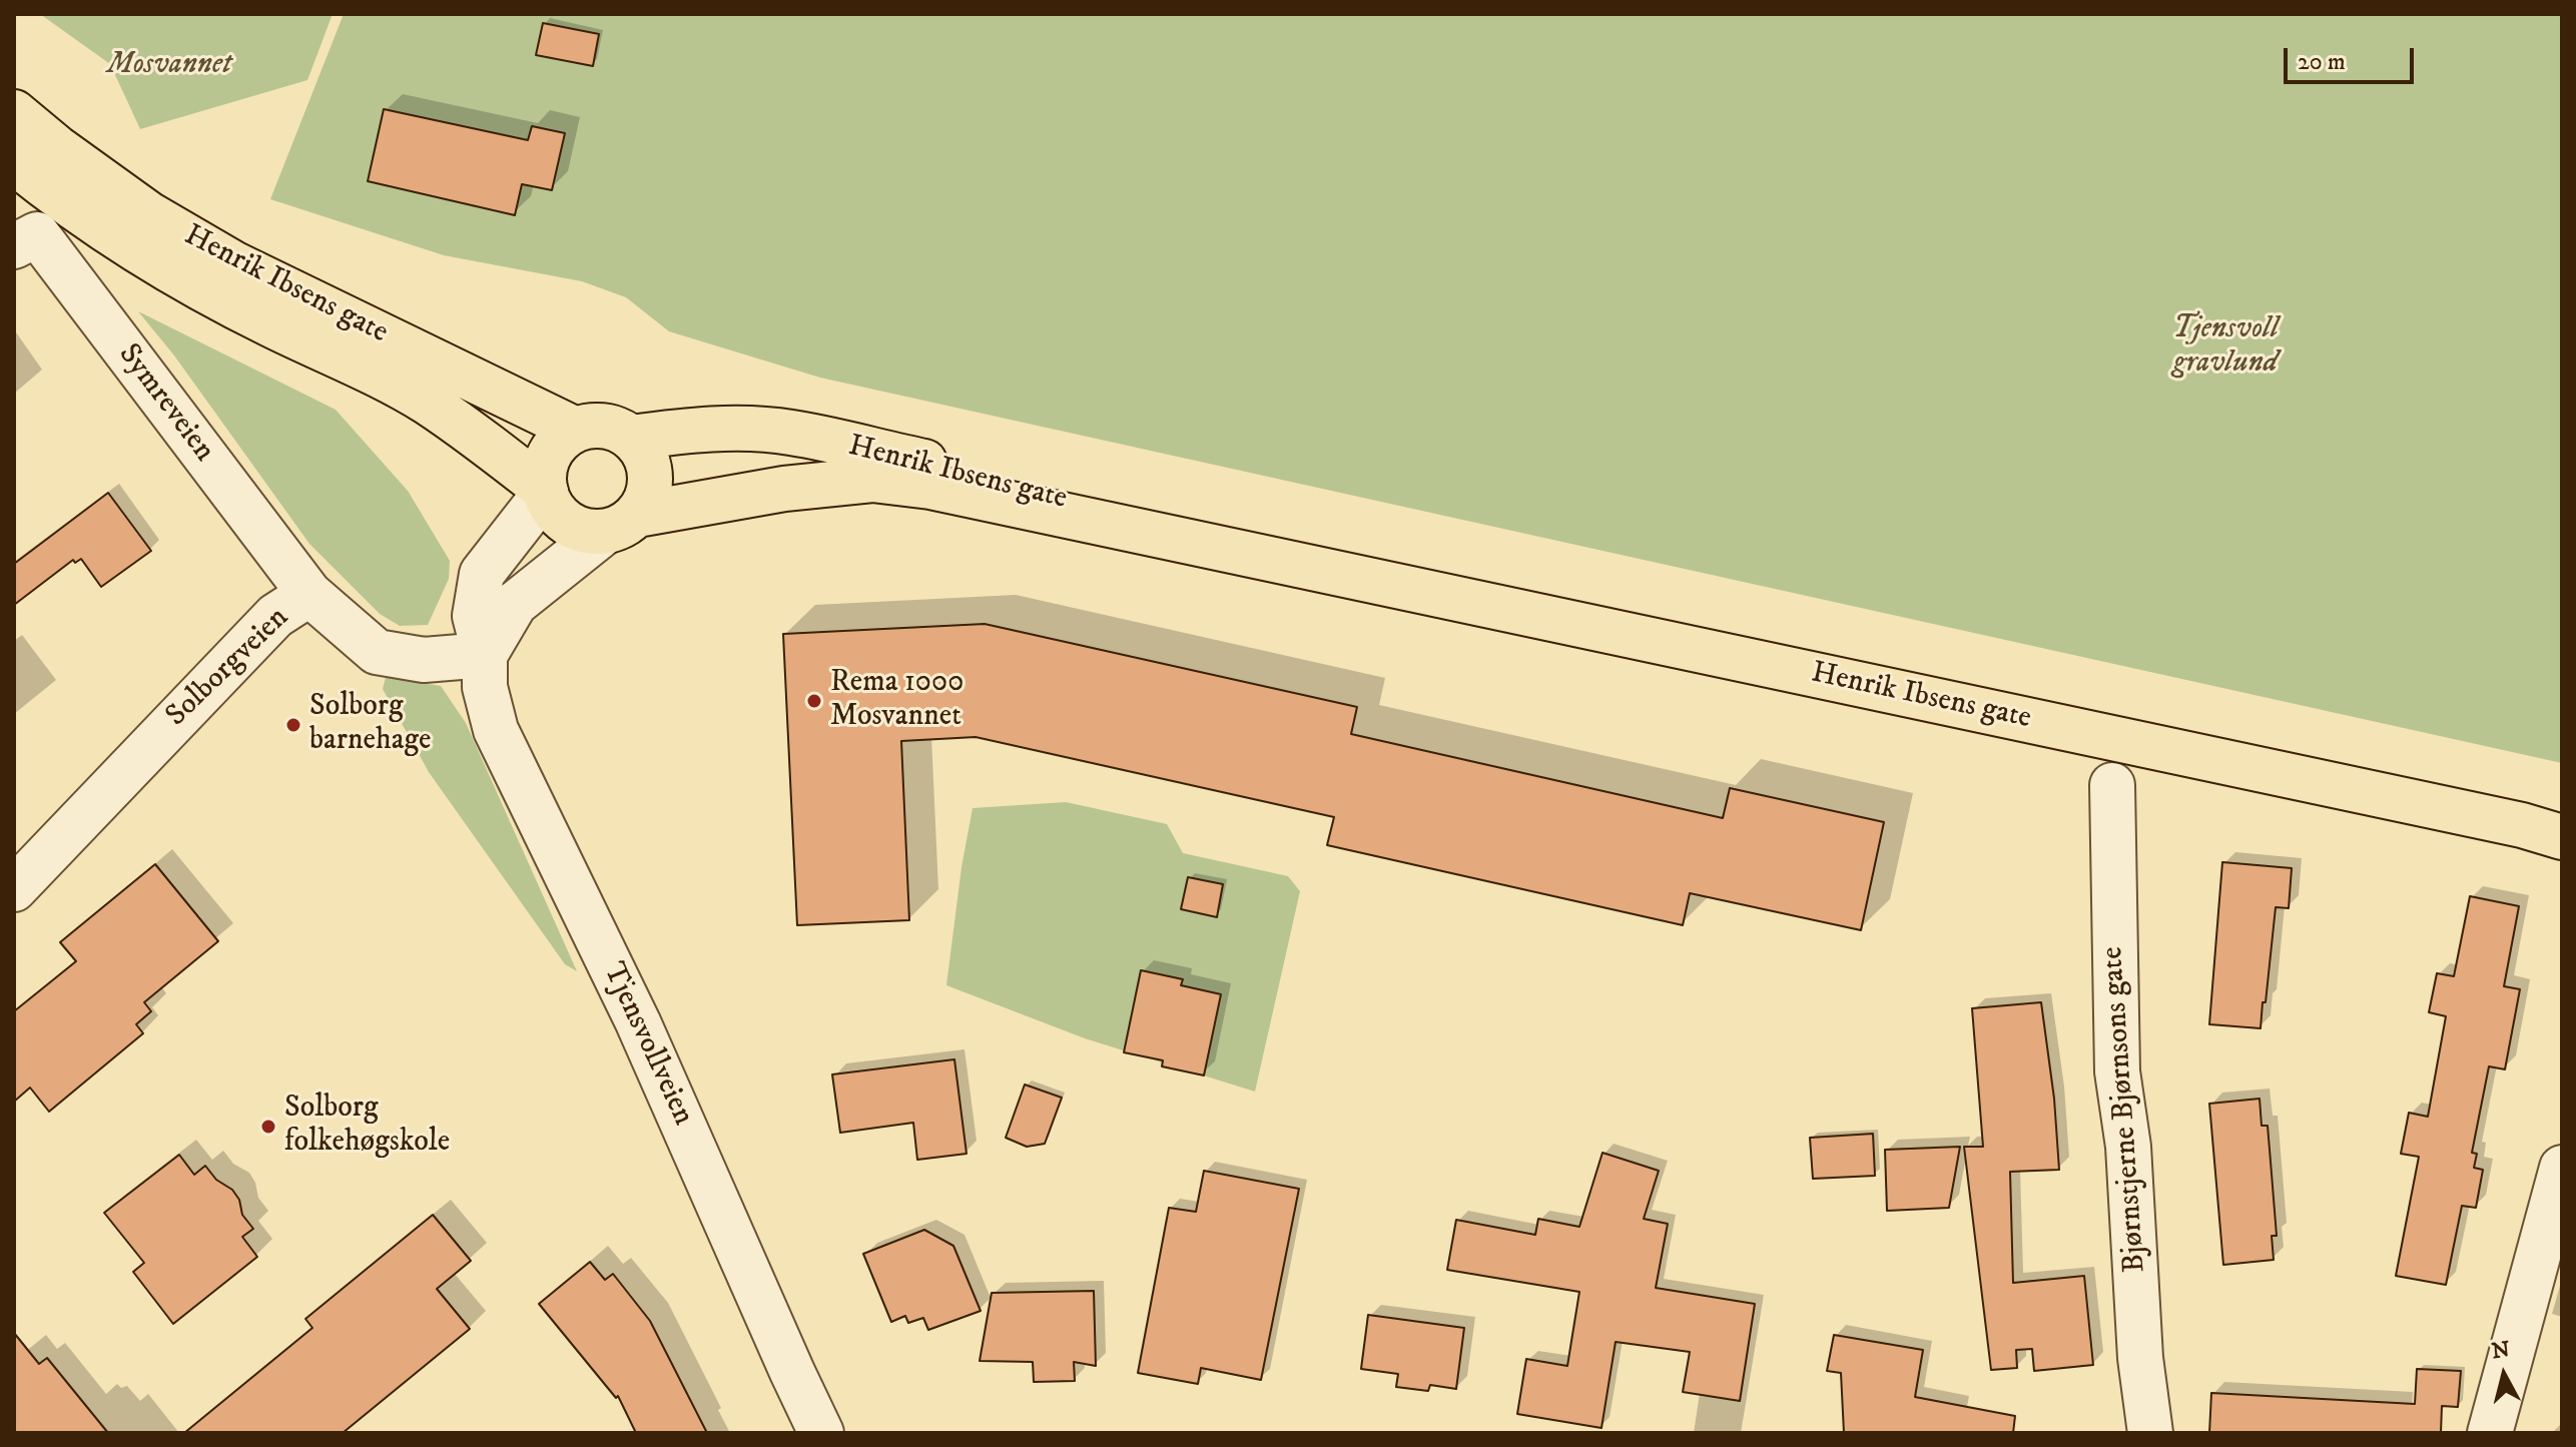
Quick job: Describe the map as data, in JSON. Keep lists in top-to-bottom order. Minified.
{"streets":{"main road":["Henrik Ibsens gate"],"street":["Symreveien","Solborgveien","Tjensvollveien","Bjørnstjerne Bjørnsons gate"]},"crossings":[["Henrik Ibsens gate","Tjensvollveien"],["Symreveien","Solborgveien"],["Solborgveien","Tjensvollveien"]],"parks":["Mosvannet","Tjensvoll gravlund"],"places":["Rema 1000 Mosvannet","Solborg barnehage","Solborg folkehøgskole"],"scale_bar":"20 m","north":"top"}
